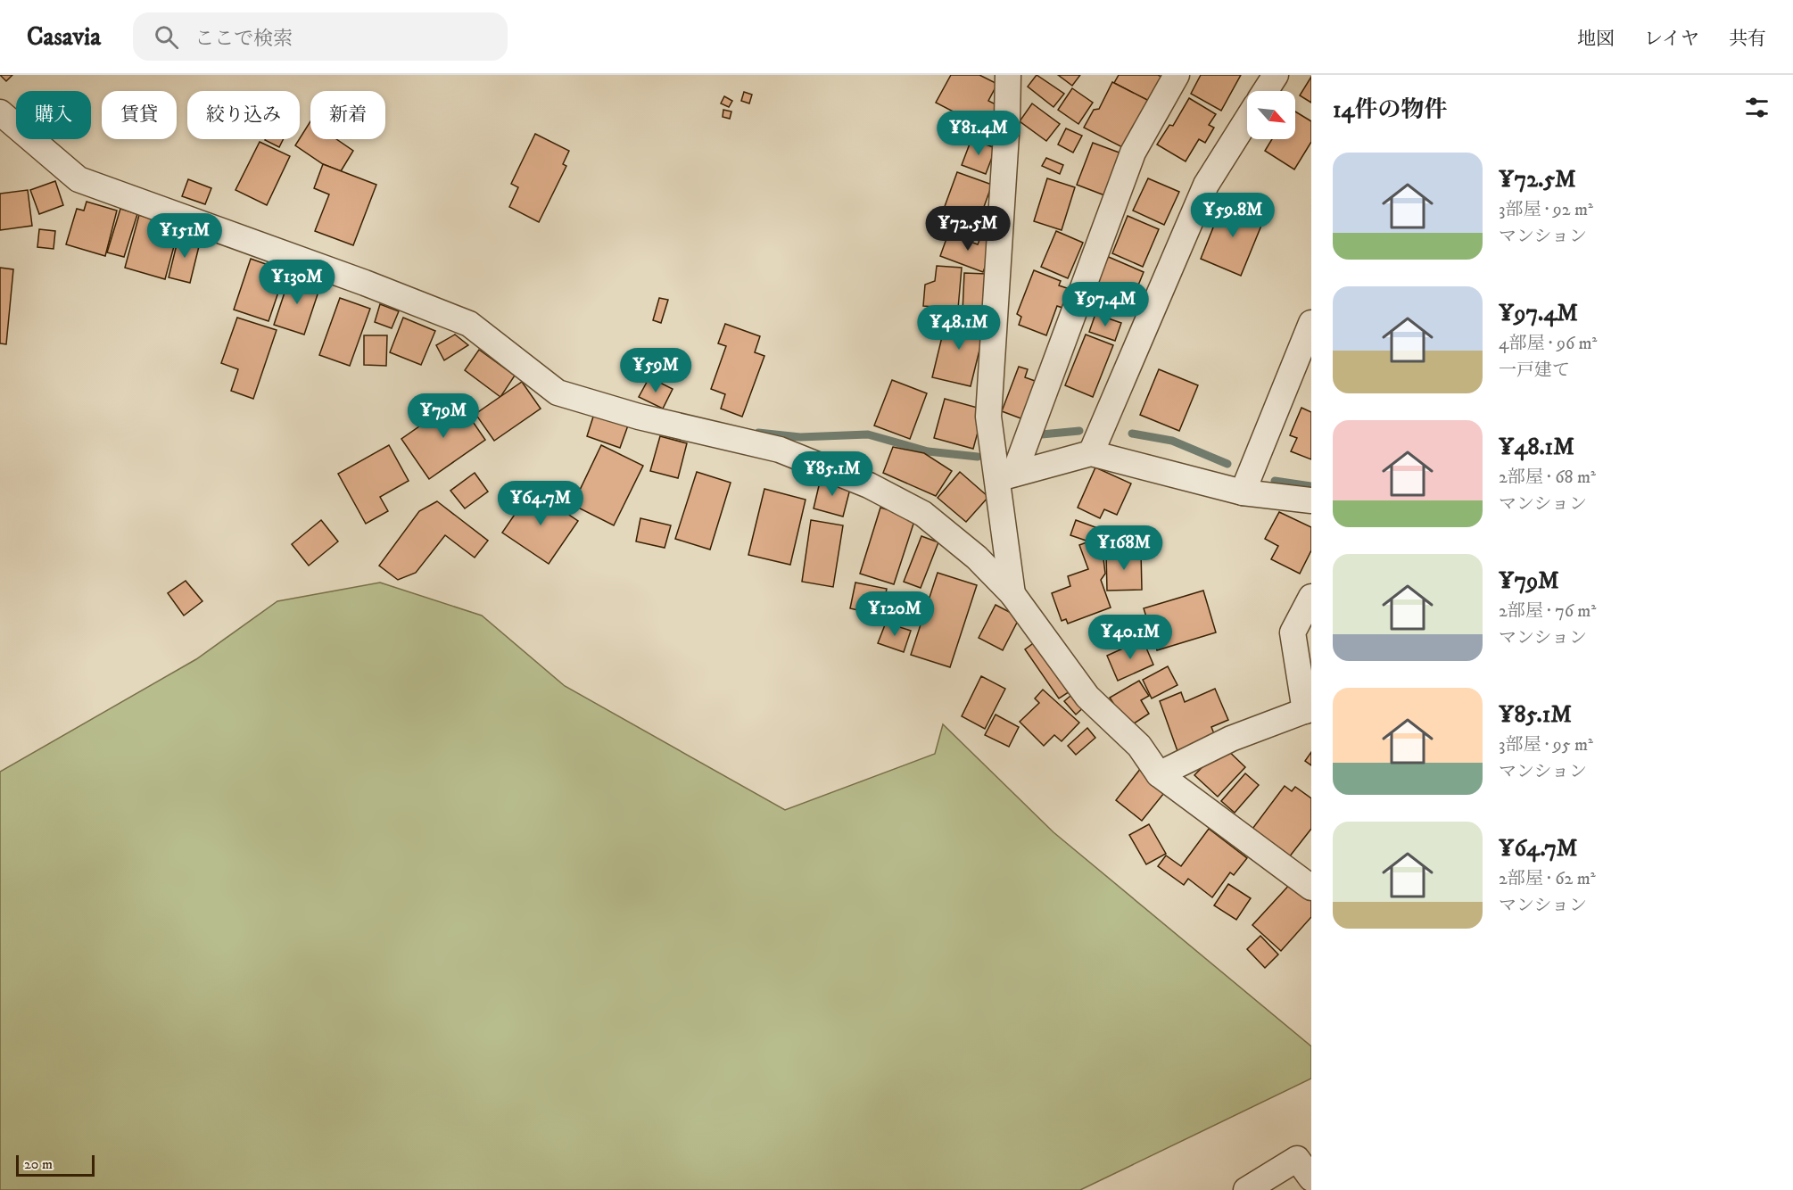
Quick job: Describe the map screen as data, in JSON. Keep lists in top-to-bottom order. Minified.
{"scale_bar":"20 m","north":"bottom right","page":{"header":"Casavia","search":"ここで検索","nav":["地図","レイヤ","共有"],"heading":"14件の物件","chip":["購入","賃貸","絞り込み","新着"],"price":["¥81.4M","¥59.8M","¥72.5M","¥151M","¥130M","¥97.4M","¥48.1M","¥59M","¥79M","¥85.1M","¥64.7M","¥168M","¥120M","¥40.1M"],"list":[{"name":"¥72.5M","note":"3部屋 · 92 m² · マンション"},{"name":"¥97.4M","note":"4部屋 · 96 m² · 一戸建て"},{"name":"¥48.1M","note":"2部屋 · 68 m² · マンション"},{"name":"¥79M","note":"2部屋 · 76 m² · マンション"},{"name":"¥85.1M","note":"3部屋 · 95 m² · マンション"},{"name":"¥64.7M","note":"2部屋 · 62 m² · マンション"}],"scale":"20 m"}}
